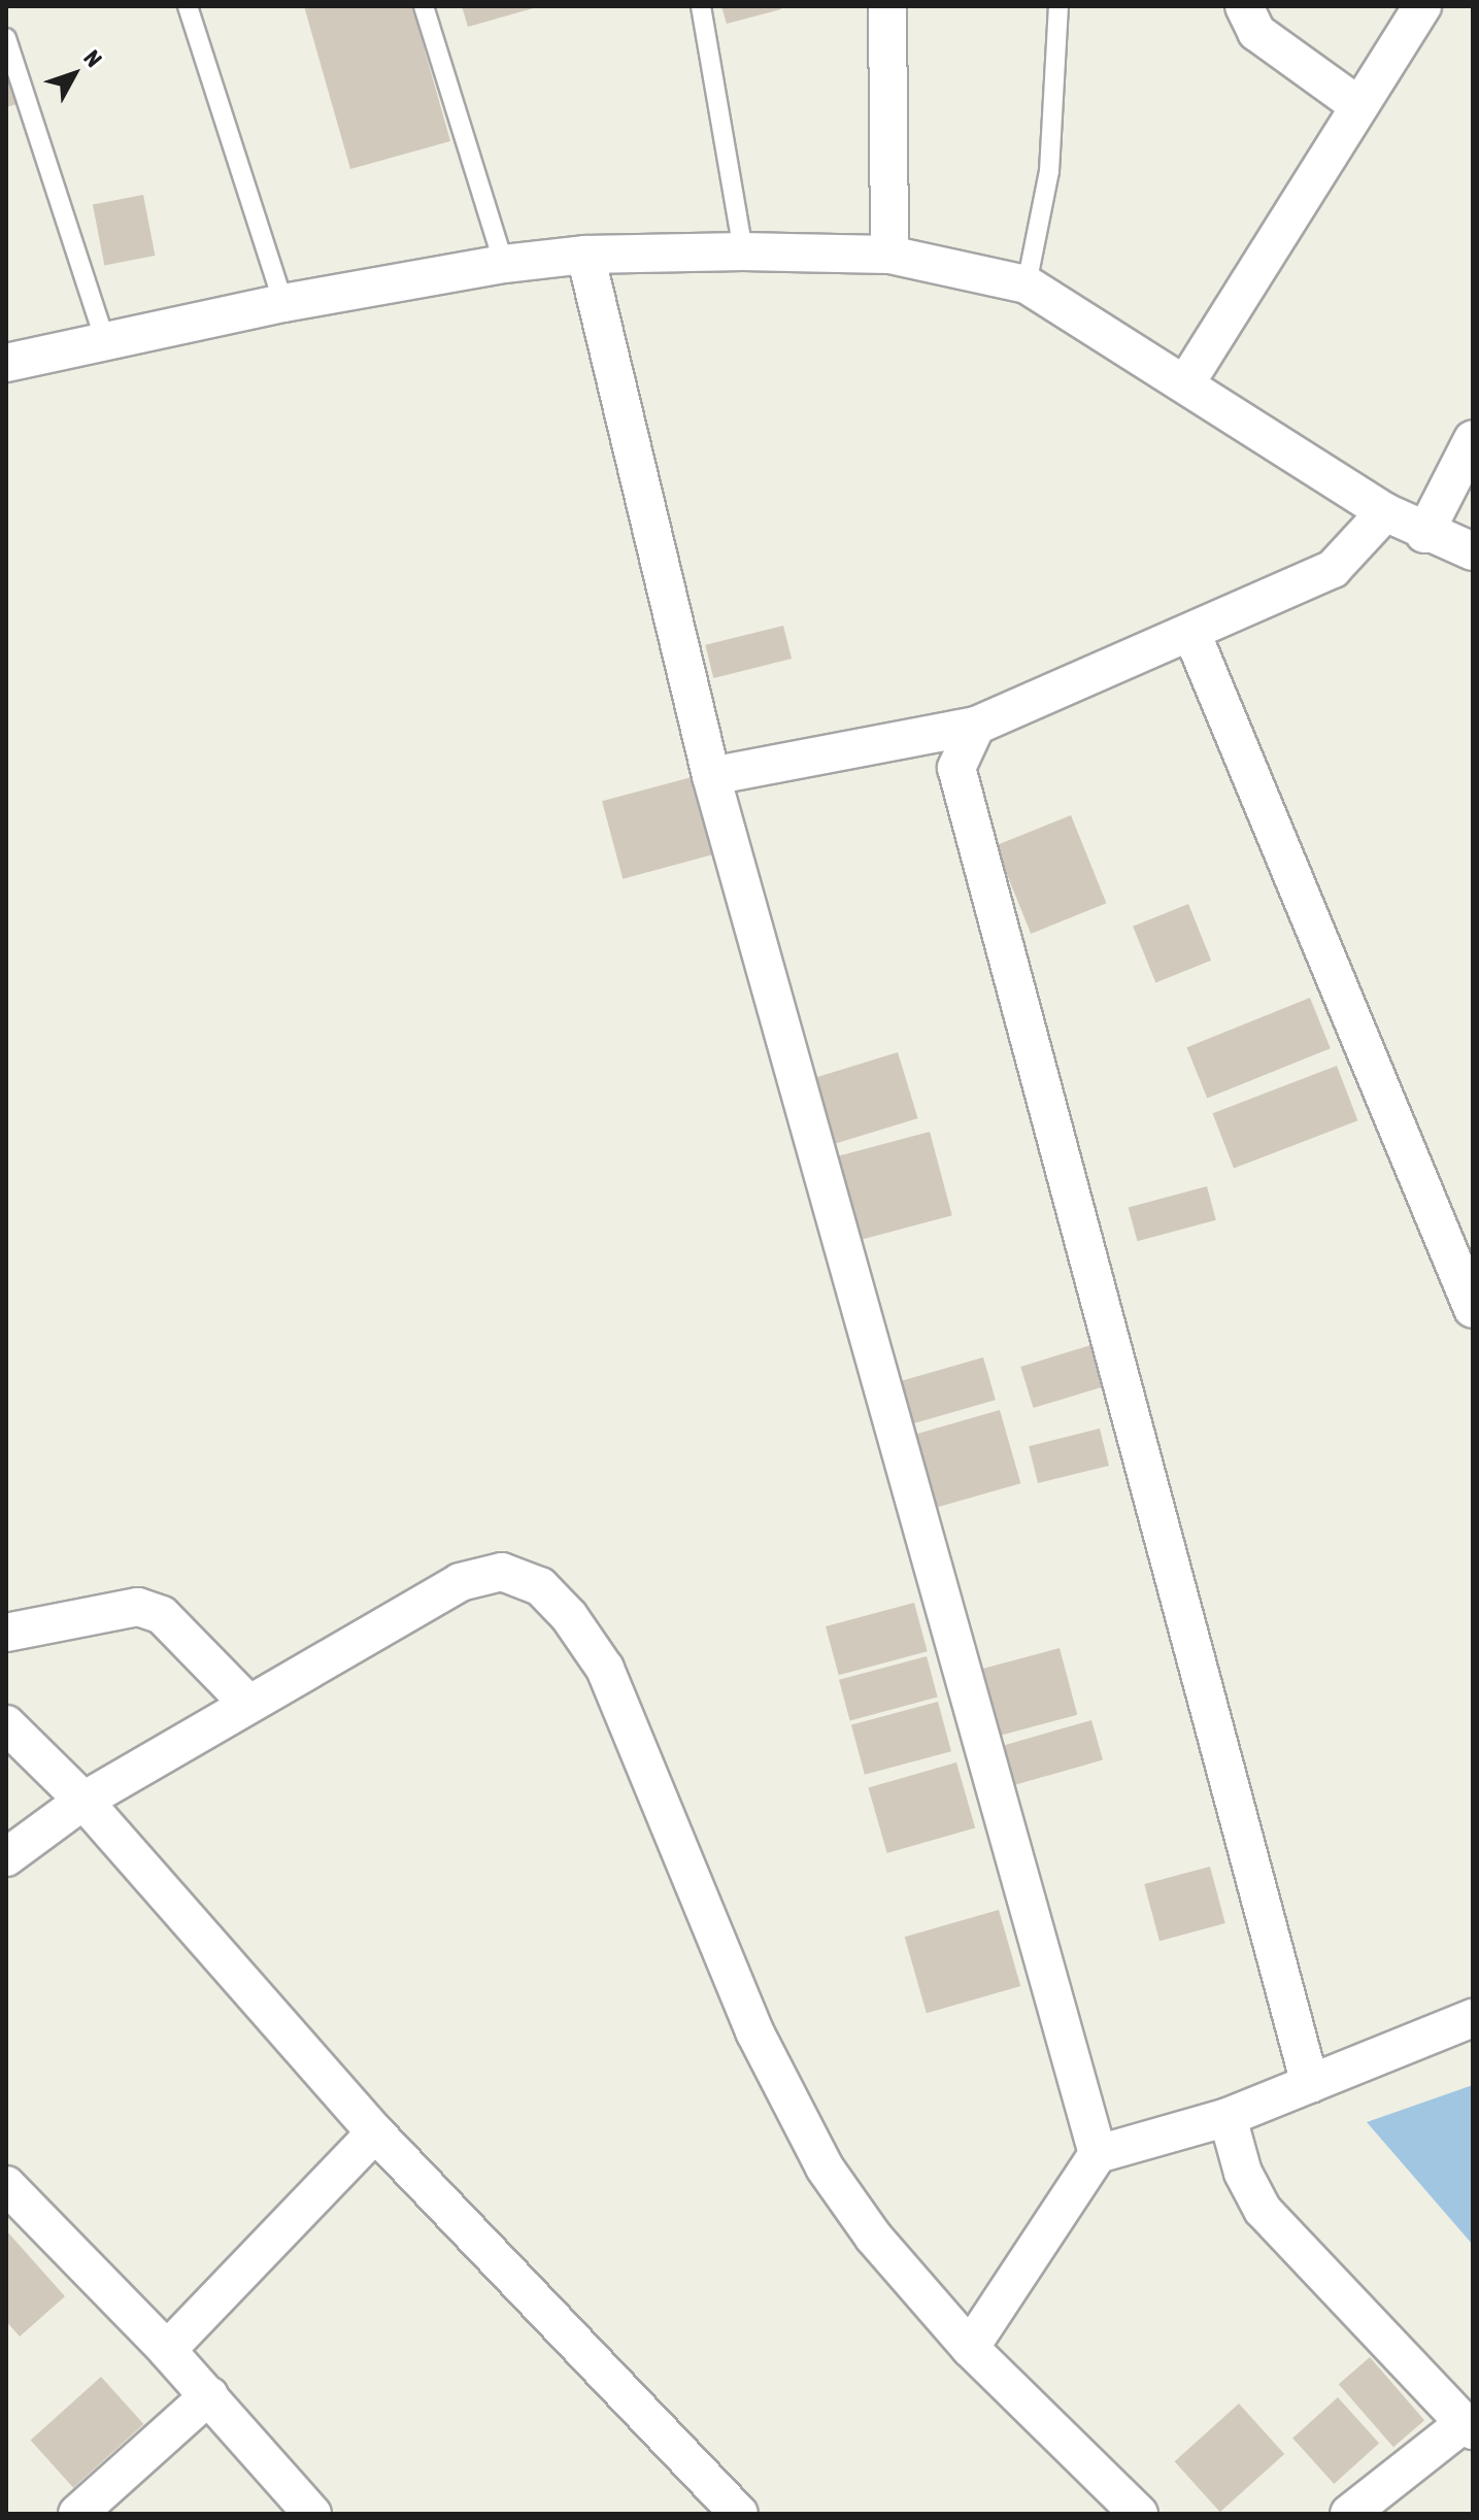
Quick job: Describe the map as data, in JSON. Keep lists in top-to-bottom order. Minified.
{"north":"top right"}
